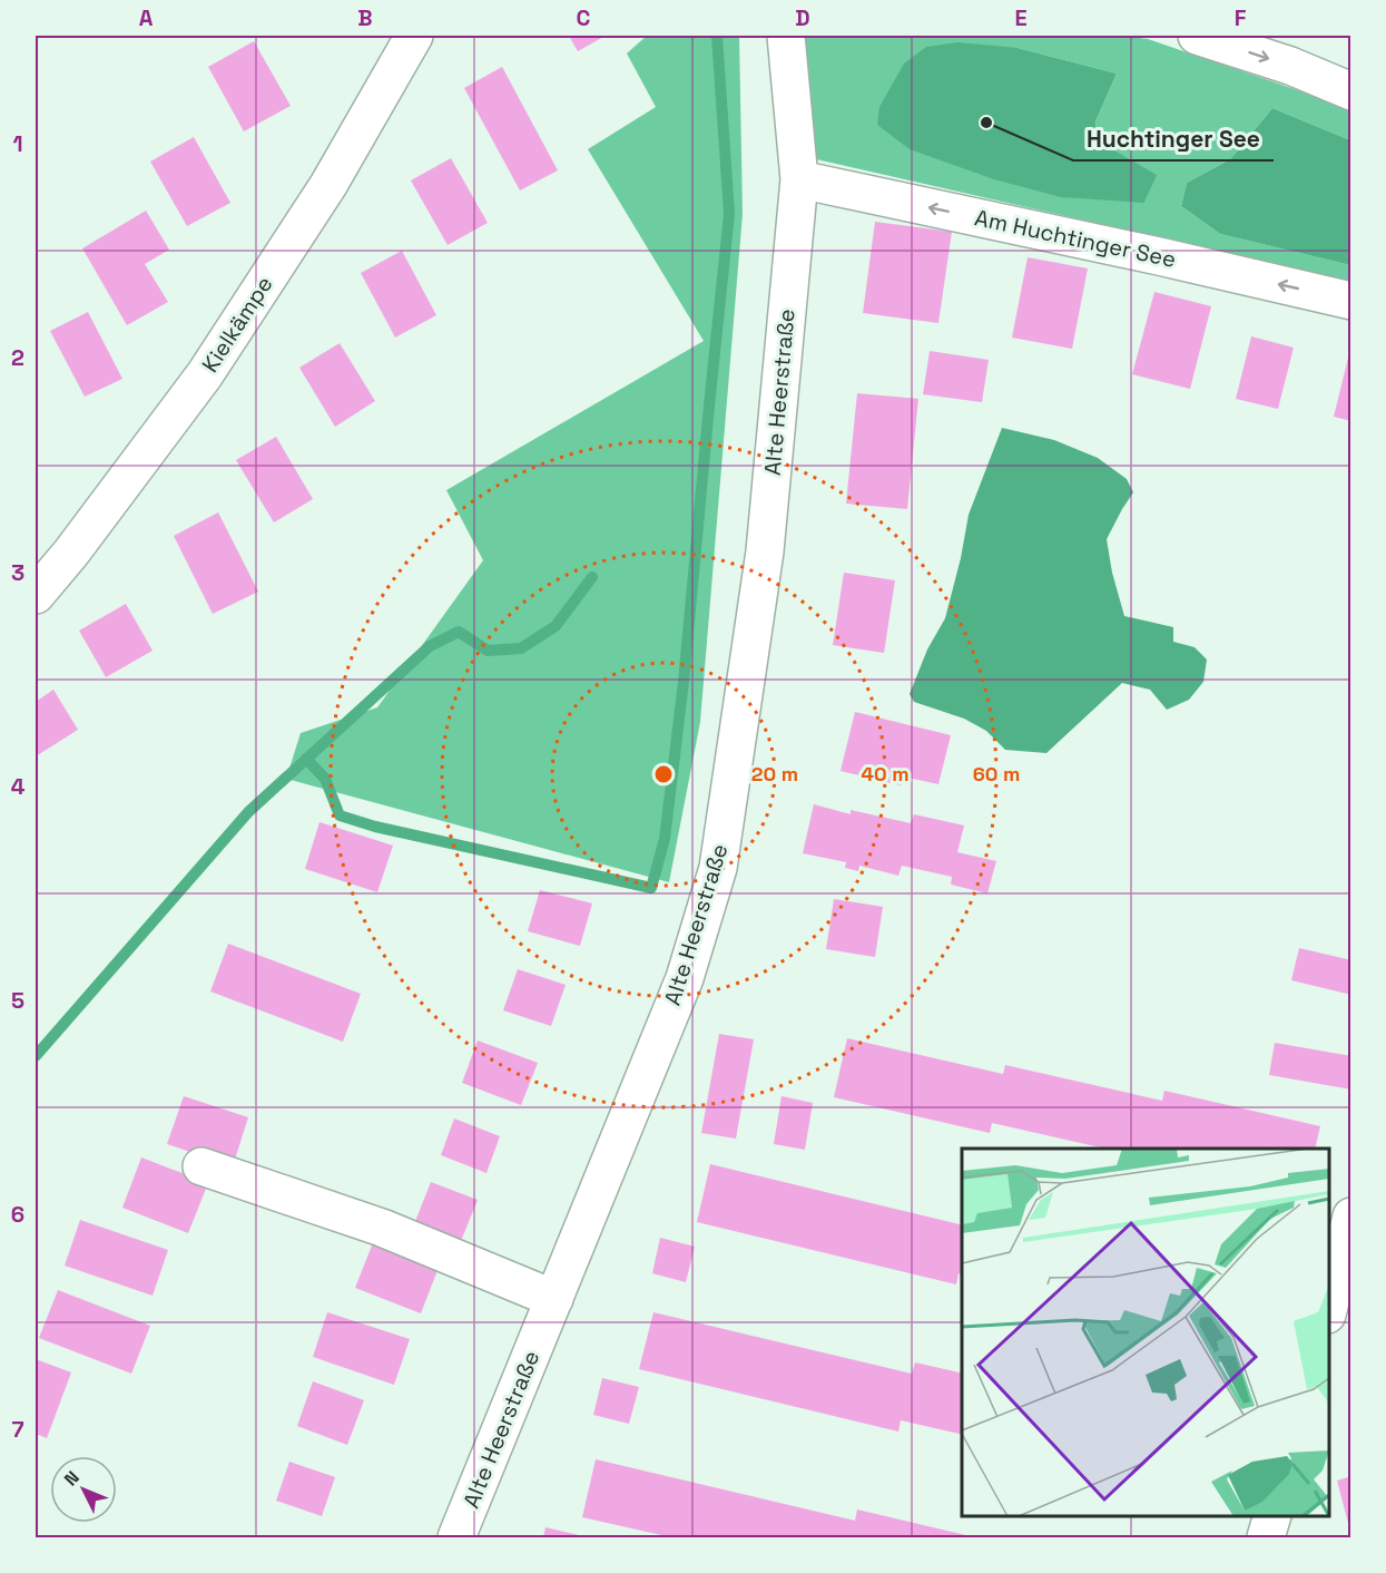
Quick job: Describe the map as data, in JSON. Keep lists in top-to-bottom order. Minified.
{"streets":{"street":["Am Huchtinger See","Kielkämpe","Alte Heerstraße"]},"crossings":[["Am Huchtinger See","Alte Heerstraße"]],"one_way":["Am Huchtinger See"],"places":["Huchtinger See"],"north":"top left","grid":{"columns":["A","B","C","D","E","F"],"rows":["1","2","3","4","5","6","7"]},"rings":["20 m","40 m","60 m"]}
